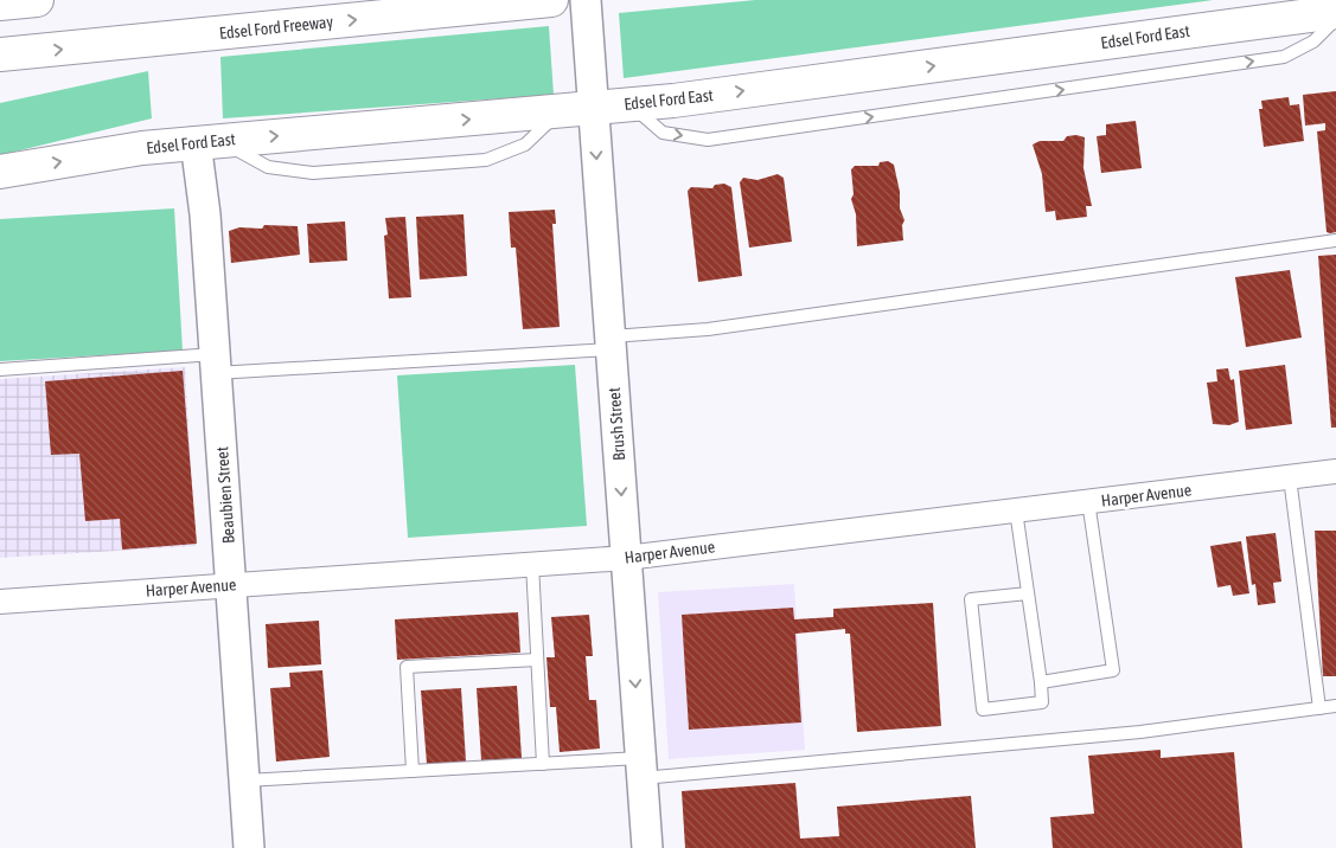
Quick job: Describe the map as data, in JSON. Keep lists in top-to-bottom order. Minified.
{"streets":{"main road":["Edsel Ford Freeway","Edsel Ford East"],"street":["Brush Street","Beaubien Street","Harper Avenue"]},"crossings":[["Edsel Ford East","Brush Street"],["Edsel Ford East","Beaubien Street"],["Brush Street","Harper Avenue"],["Beaubien Street","Harper Avenue"]],"one_way":["Edsel Ford Freeway","Edsel Ford East","Brush Street"]}
